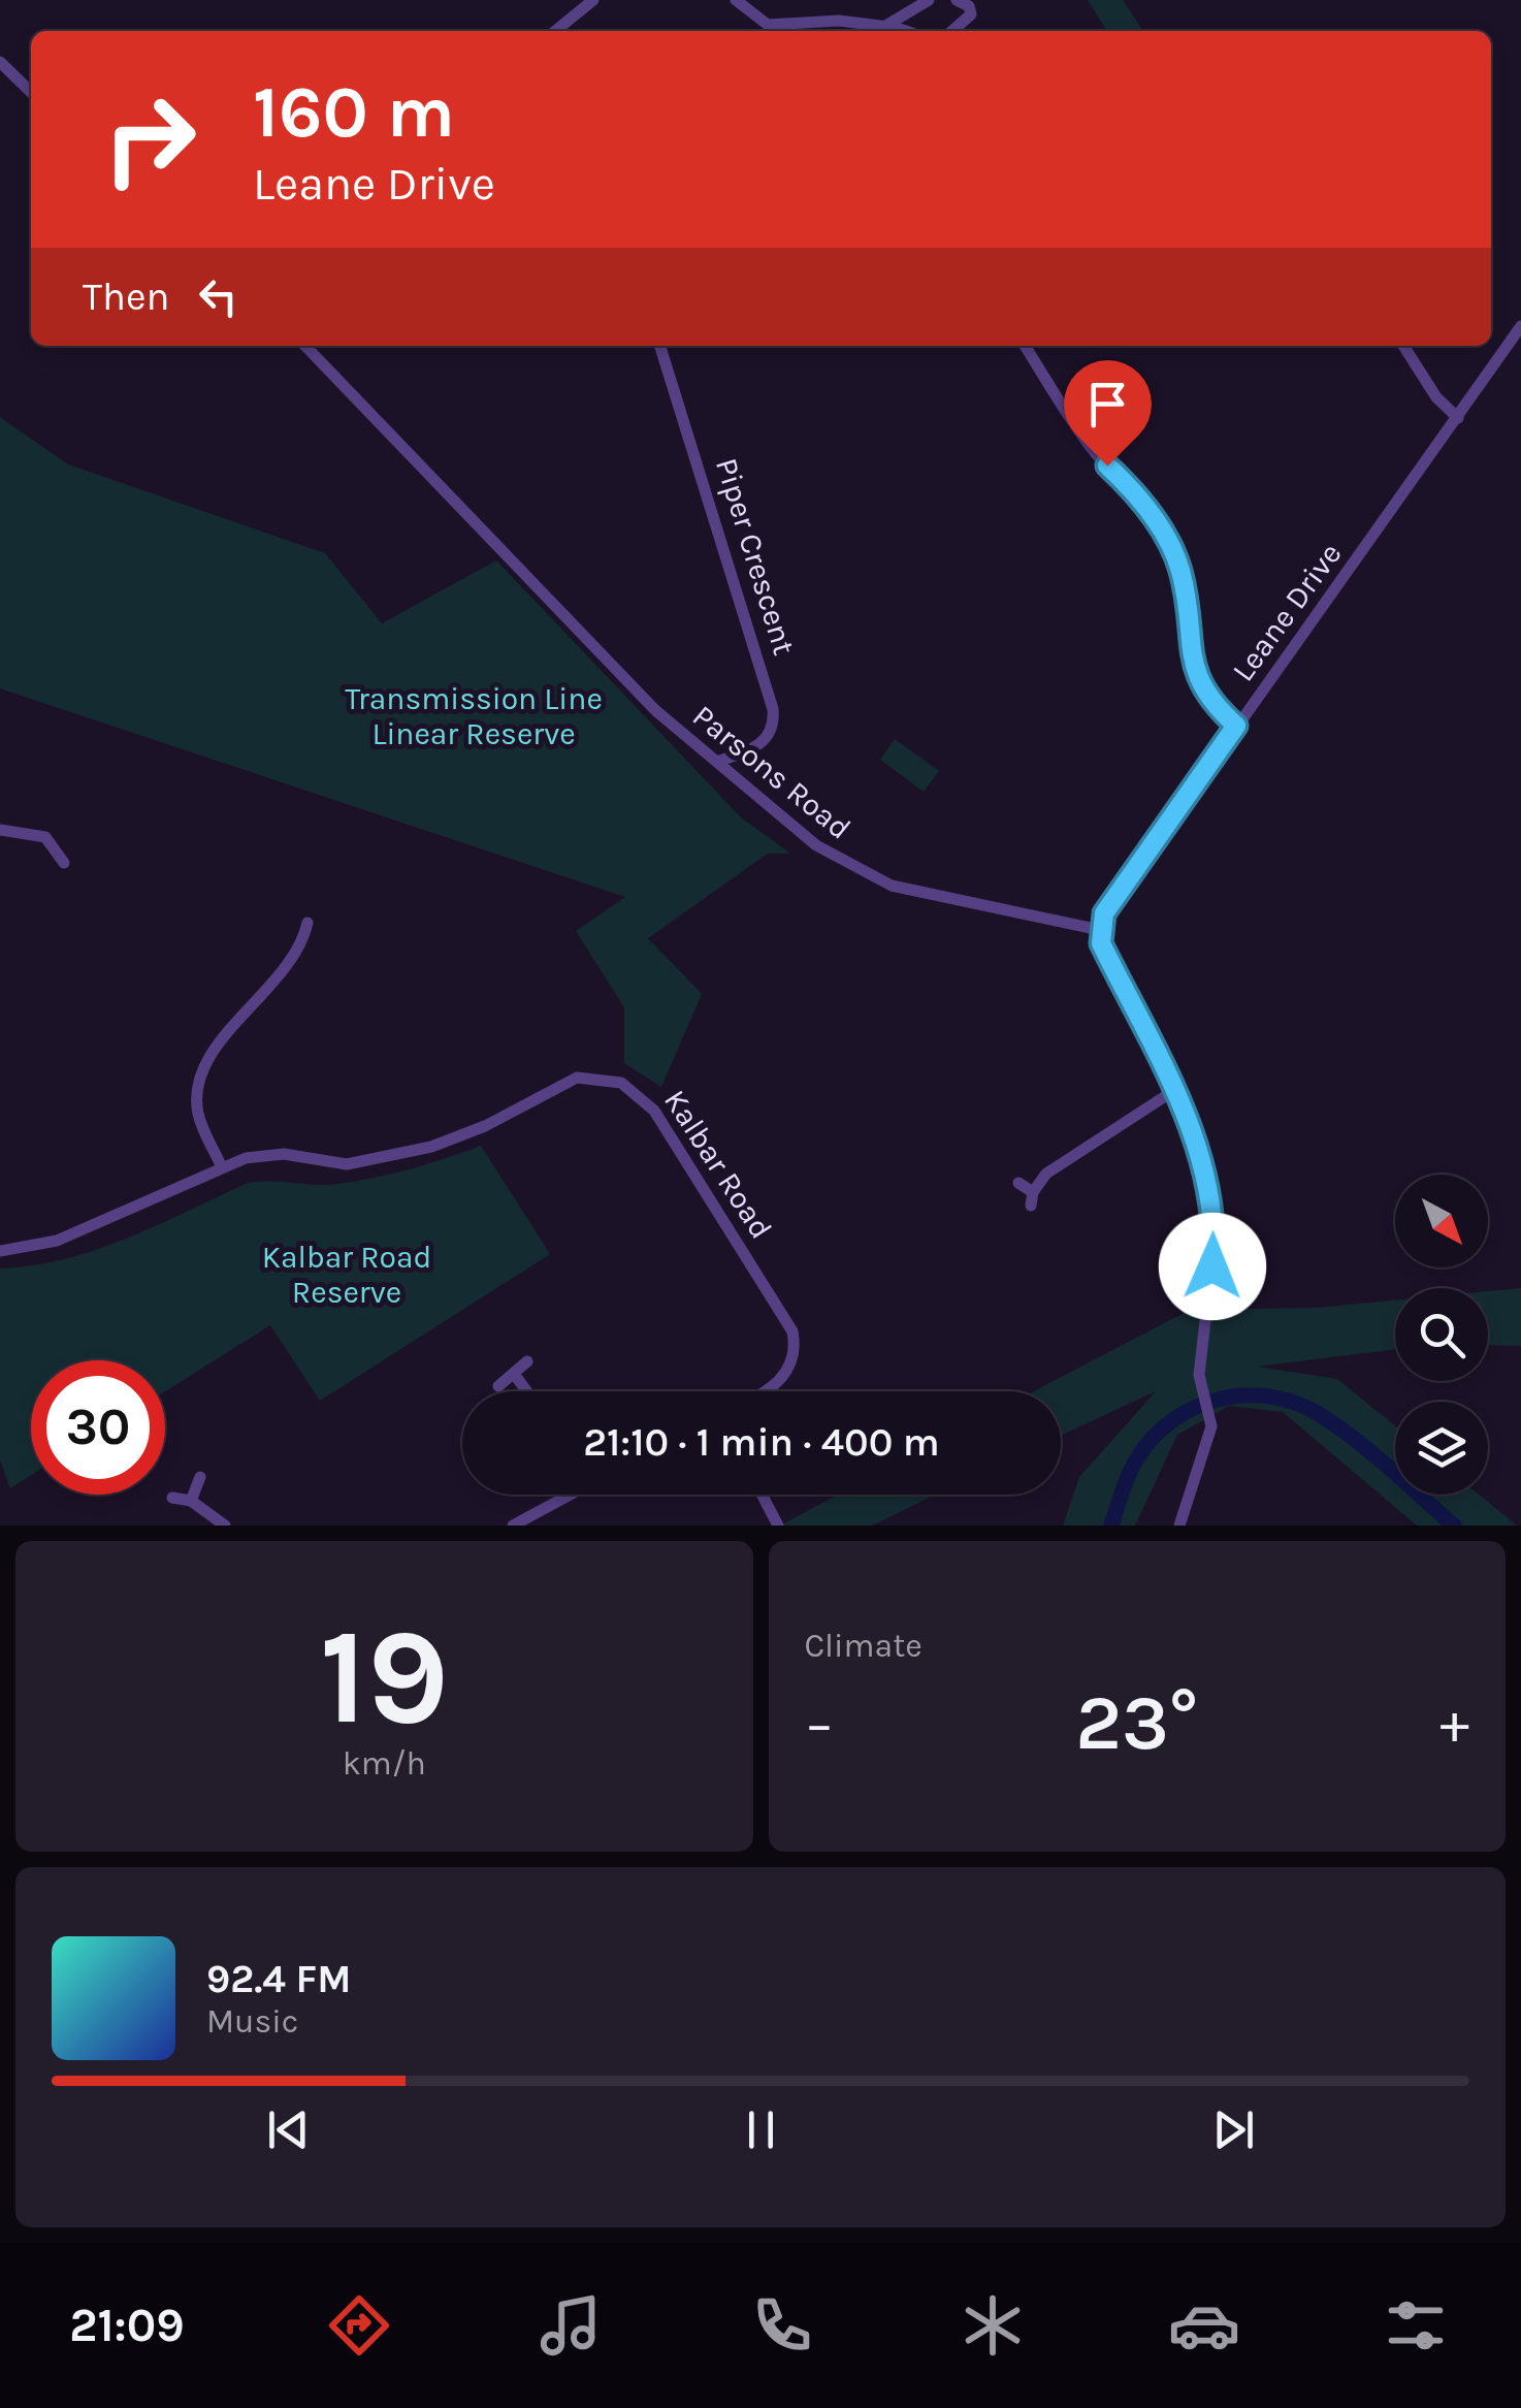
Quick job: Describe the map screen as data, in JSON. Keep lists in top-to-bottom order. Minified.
{"streets":{"street":["Piper Crescent","Leane Drive","Parsons Road","Kalbar Road"]},"crossings":[["Piper Crescent","Parsons Road"],["Leane Drive","Parsons Road"]],"parks":["Transmission Line Linear Reserve","Kalbar Road Reserve"],"north":"bottom right","page":{"turn":["160 m","Leane Drive"],"then":"Then","limit":"30","trip":"21:10 · 1 min · 400 m","tile":[["19","km/h"],"Climate"],"heat":["−","23°","+"],"song":["92.4 FM","Music"],"tabs":"21:09"}}
